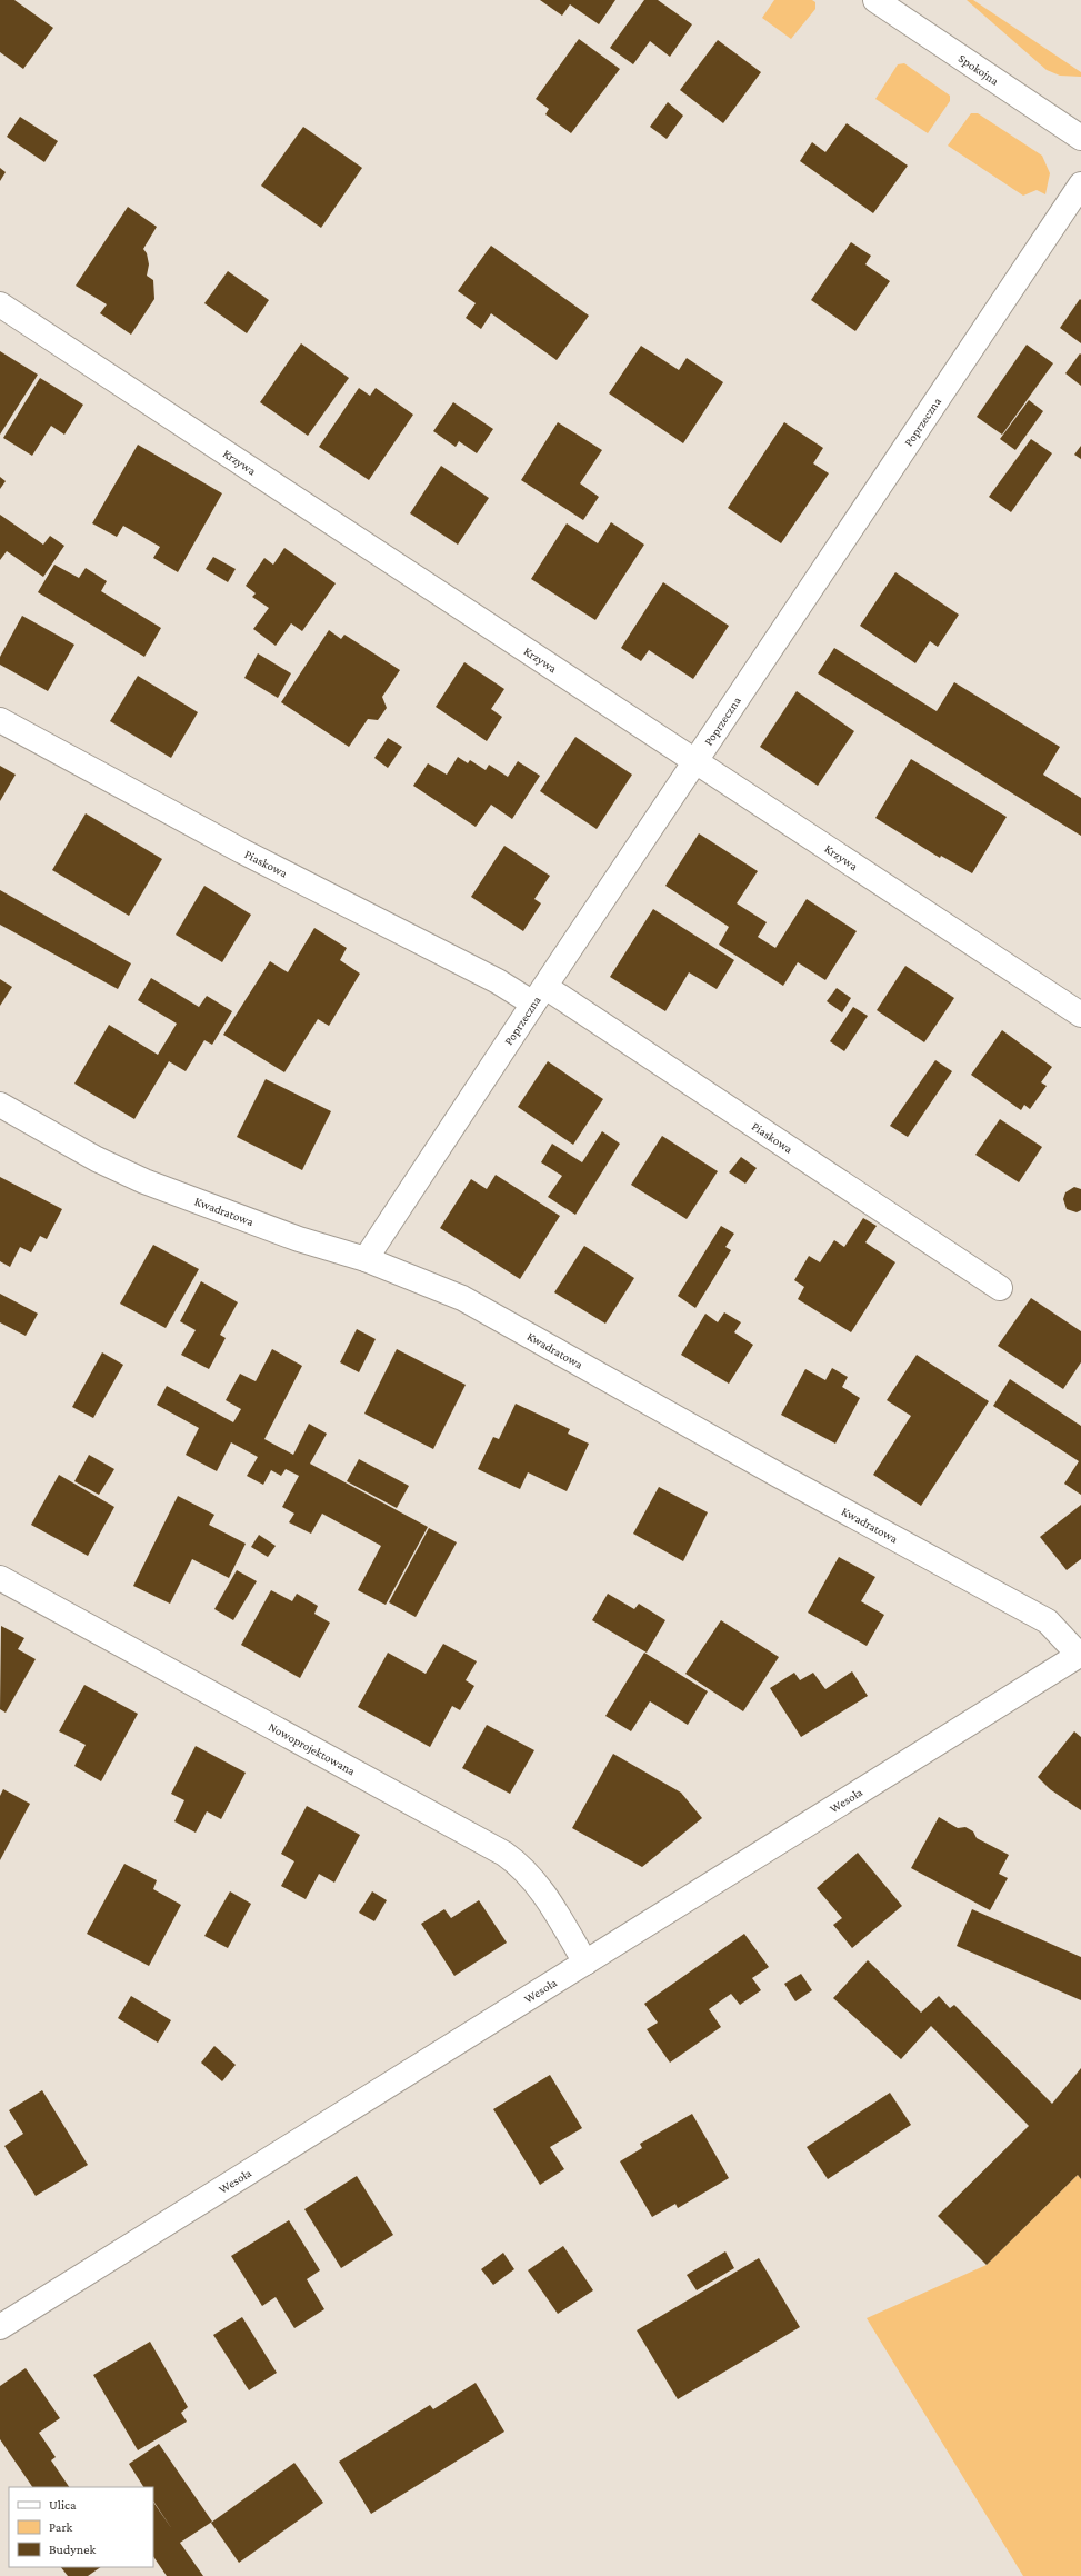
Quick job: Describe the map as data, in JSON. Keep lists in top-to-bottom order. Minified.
{"streets":{"street":["Spokojna","Poprzeczna","Krzywa","Piaskowa","Kwadratowa","Nowoprojektowana","Wesoła"]},"crossings":[["Poprzeczna","Krzywa"],["Poprzeczna","Piaskowa"],["Poprzeczna","Kwadratowa"],["Kwadratowa","Wesoła"],["Nowoprojektowana","Wesoła"]],"legend":["Ulica","Park","Budynek"]}
